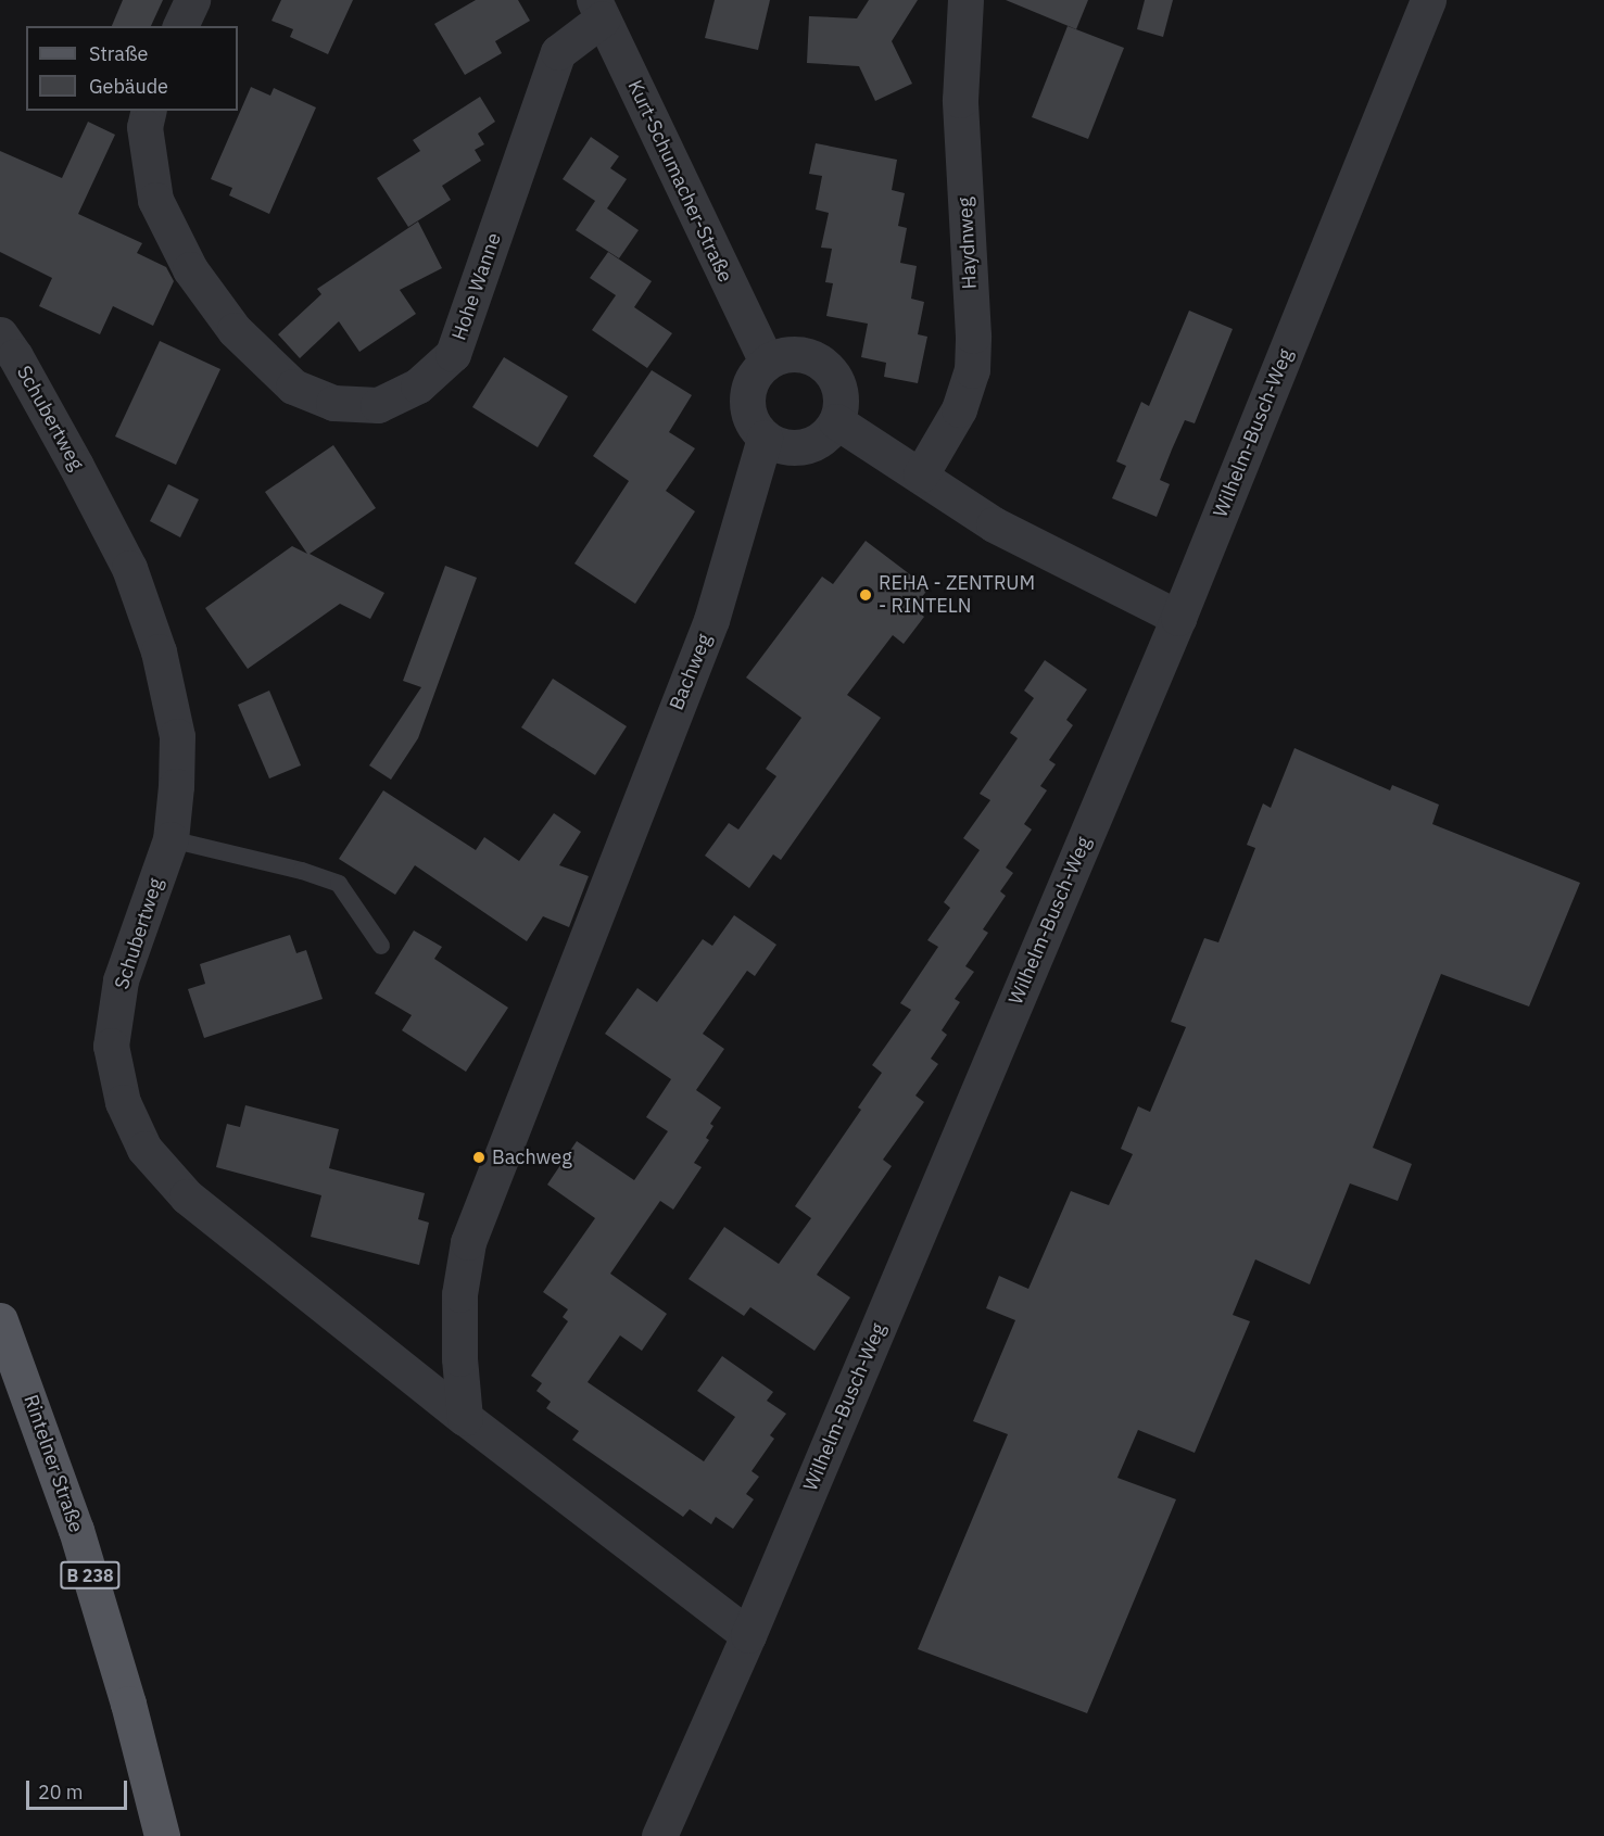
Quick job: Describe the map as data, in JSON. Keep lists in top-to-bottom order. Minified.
{"streets":{"main road":["Rintelner Straße","B 238"],"street":["Kurt-Schumacher-Straße","Haydnweg","Hohe Wanne","Schubertweg","Wilhelm-Busch-Weg","Bachweg"]},"crossings":[["Kurt-Schumacher-Straße","Hohe Wanne"],["Kurt-Schumacher-Straße","Bachweg"],["Schubertweg","Bachweg"]],"places":["REHA - ZENTRUM - RINTELN","Bachweg"],"legend":["Straße","Gebäude"],"scale_bar":"20 m"}
